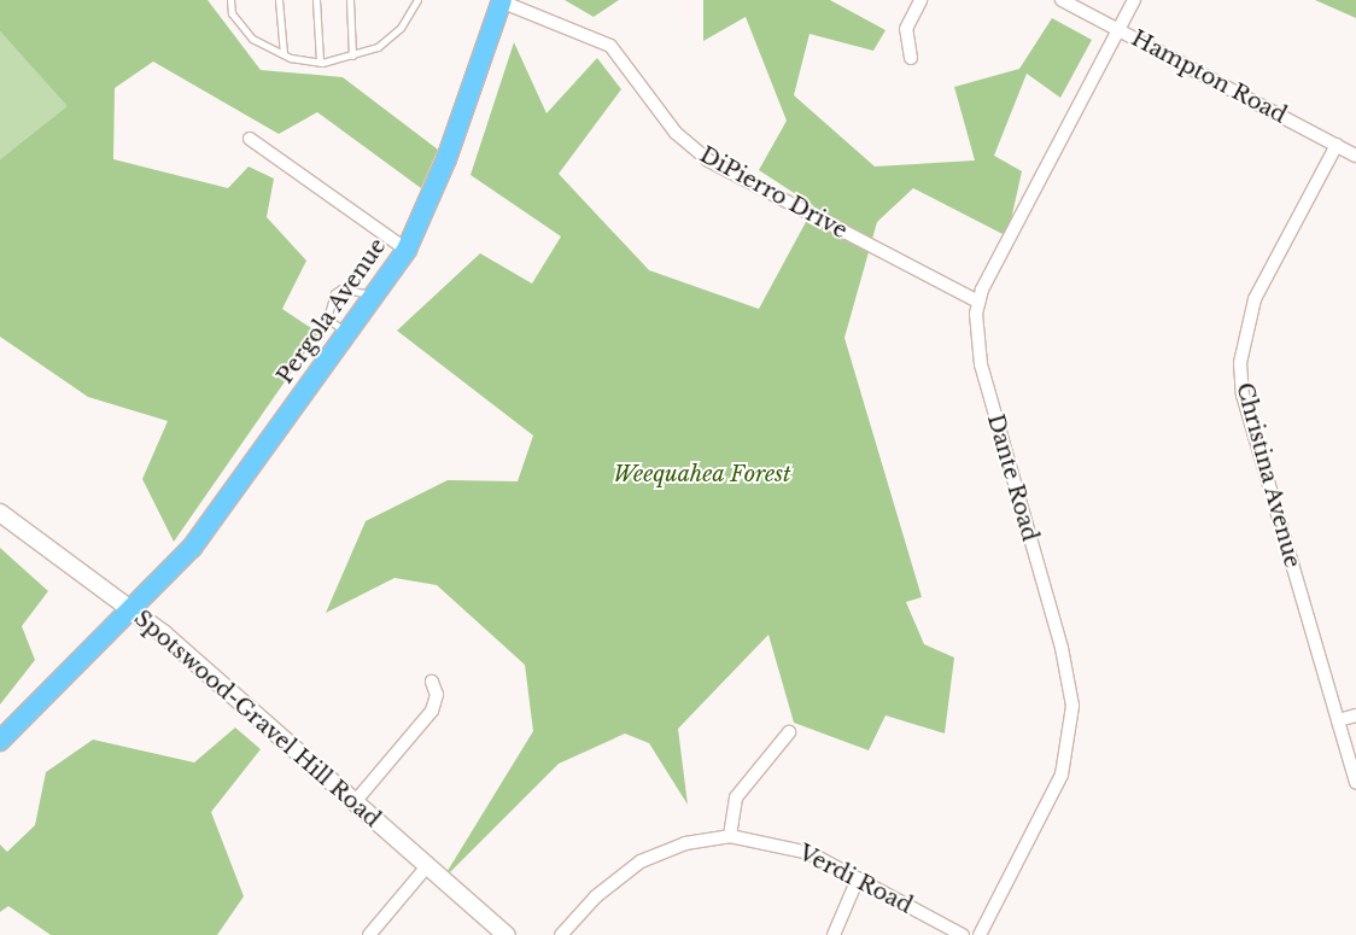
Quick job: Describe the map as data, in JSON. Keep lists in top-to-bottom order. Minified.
{"streets":{"main road":["Pergola Avenue"],"street":["Hampton Road","DiPierro Drive","Christina Avenue","Dante Road","Spotswood-Gravel Hill Road","Verdi Road"]},"crossings":[["Hampton Road","Christina Avenue"],["Hampton Road","Dante Road"],["DiPierro Drive","Pergola Avenue"],["DiPierro Drive","Dante Road"],["Pergola Avenue","Spotswood-Gravel Hill Road"]],"parks":["Weequahea Forest"]}
